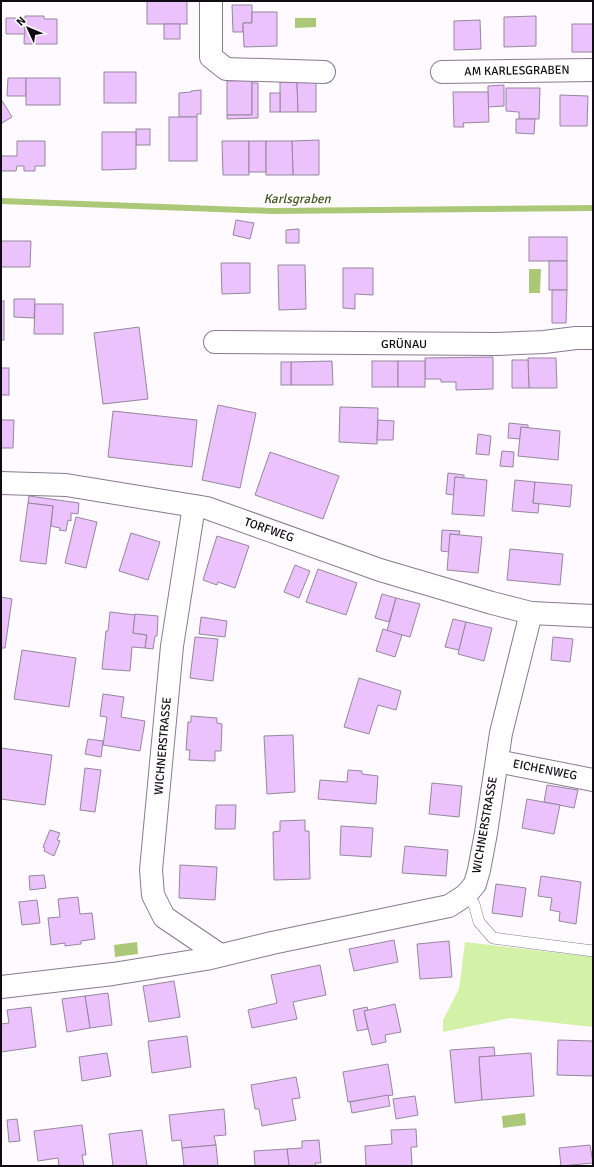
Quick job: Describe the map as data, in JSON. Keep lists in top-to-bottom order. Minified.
{"streets":{"street":["AM KARLESGRABEN","GRÜNAU","TORFWEG","WICHNERSTRASSE","EICHENWEG"]},"crossings":[["TORFWEG","WICHNERSTRASSE"],["WICHNERSTRASSE","EICHENWEG"]],"water":["Karlsgraben"],"north":"top left"}
